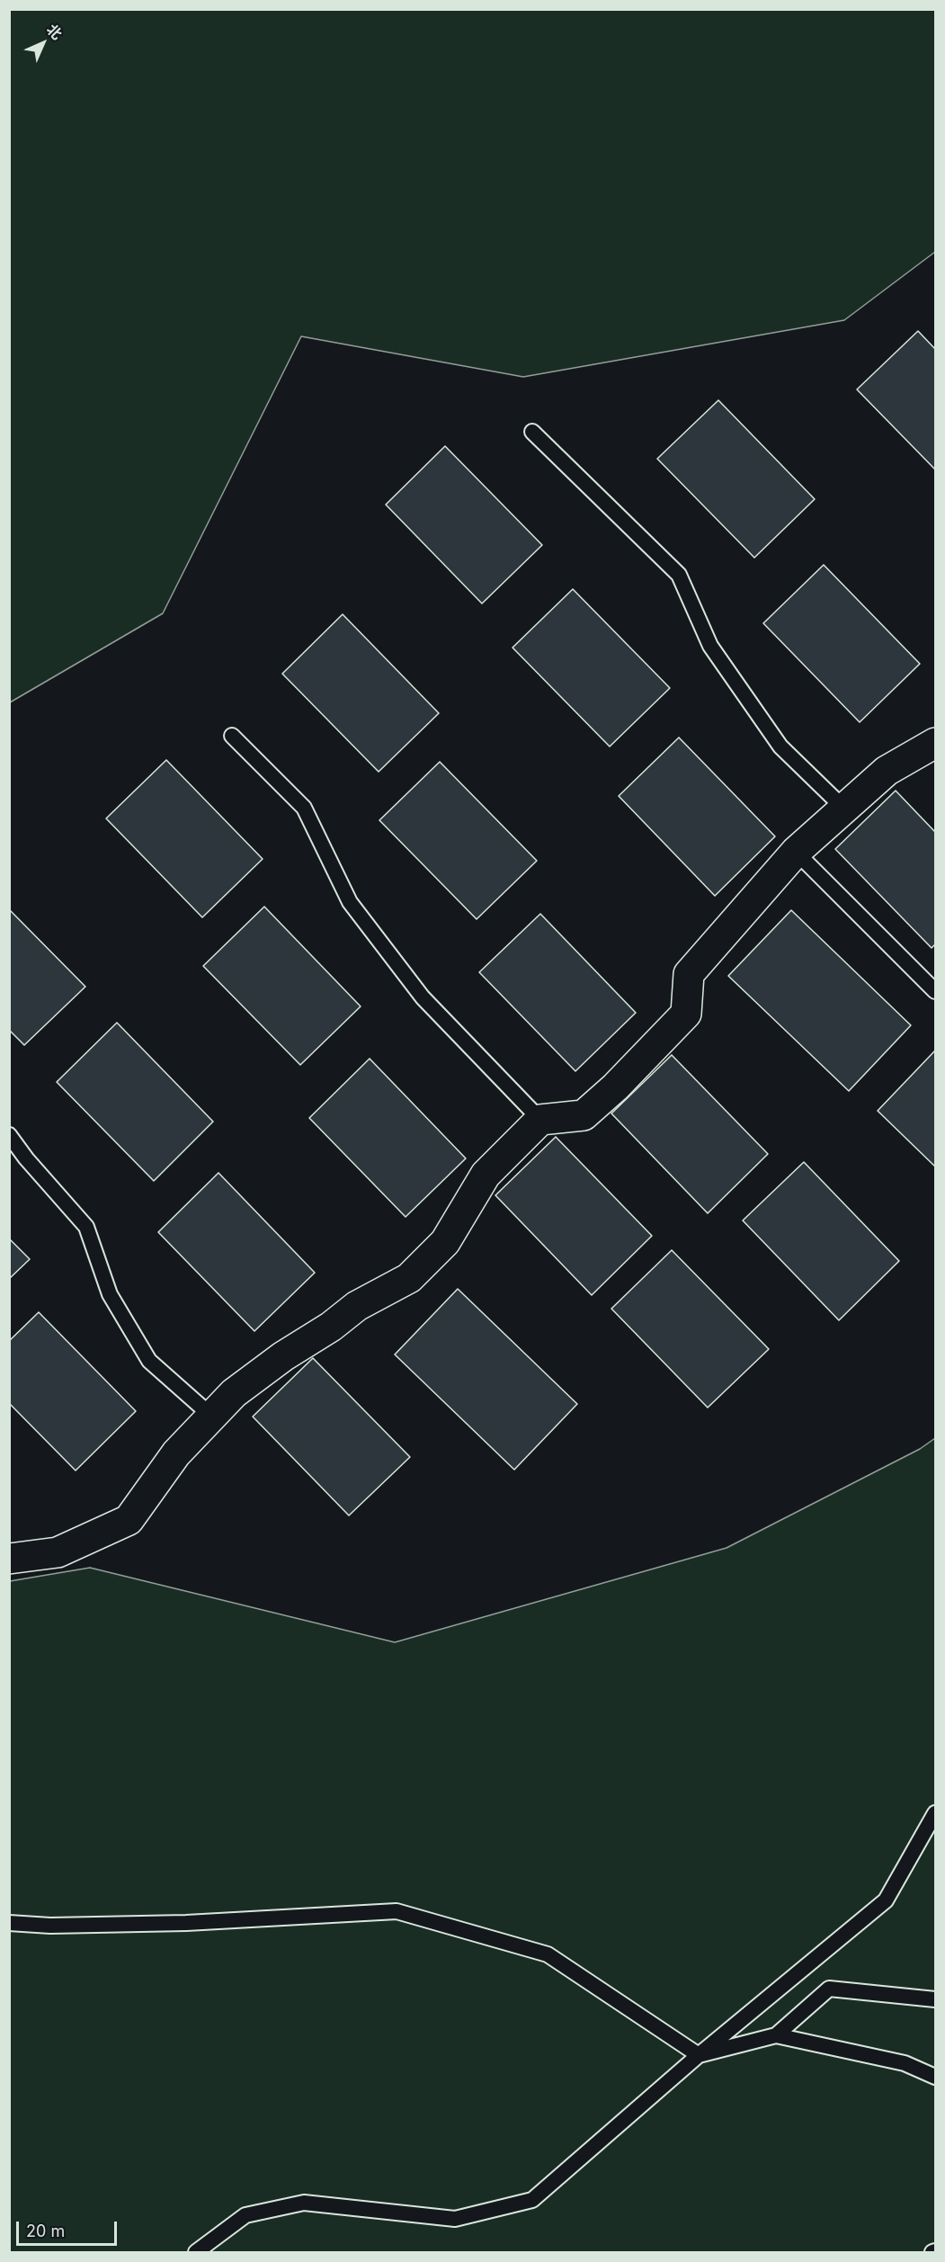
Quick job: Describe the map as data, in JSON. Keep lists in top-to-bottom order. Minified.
{"scale_bar":"20 m","north":"top right"}
